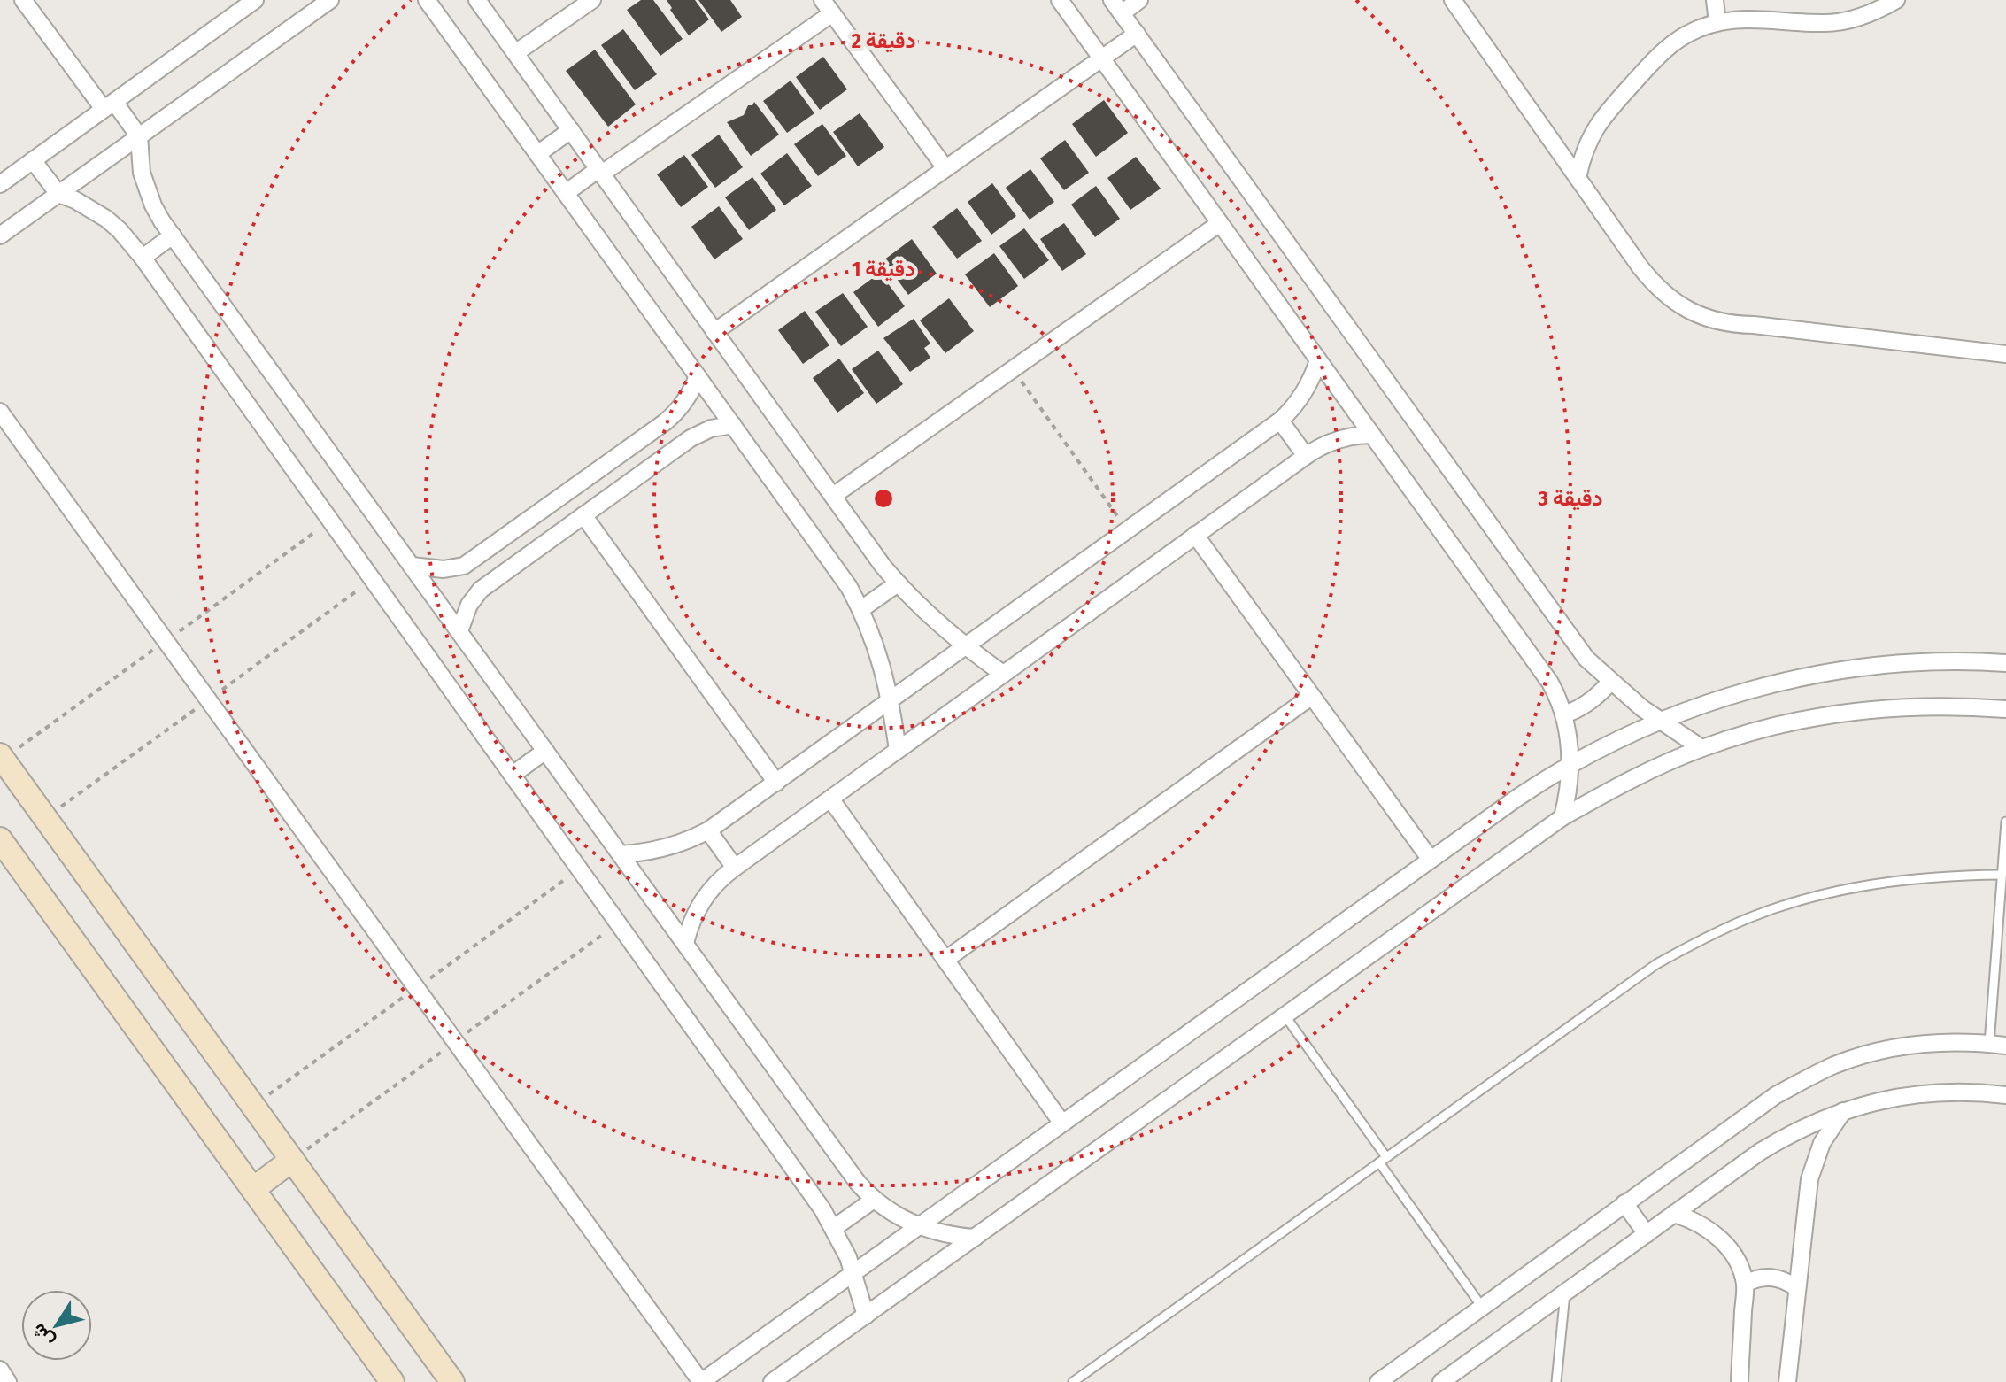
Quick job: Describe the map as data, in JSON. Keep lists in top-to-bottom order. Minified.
{"north":"bottom left","rings":["2 دقيقة","1 دقيقة","3 دقيقة"]}
